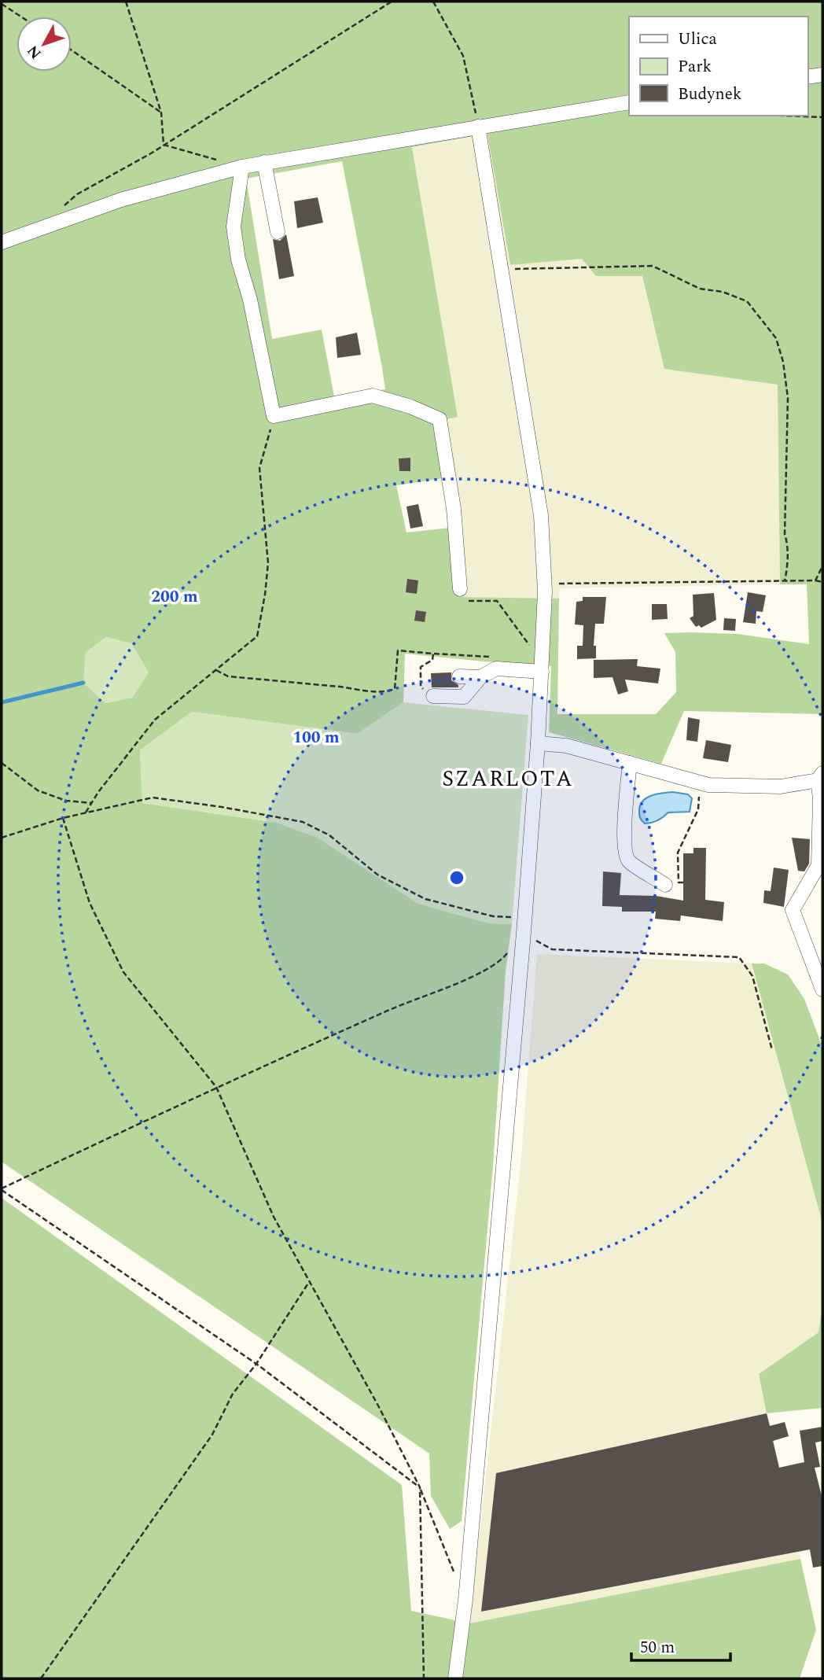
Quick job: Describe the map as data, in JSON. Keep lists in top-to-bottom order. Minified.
{"districts":["SZARLOTA"],"legend":["Ulica","Park","Budynek"],"scale_bar":"50 m","north":"bottom left","rings":["200 m","100 m"]}
